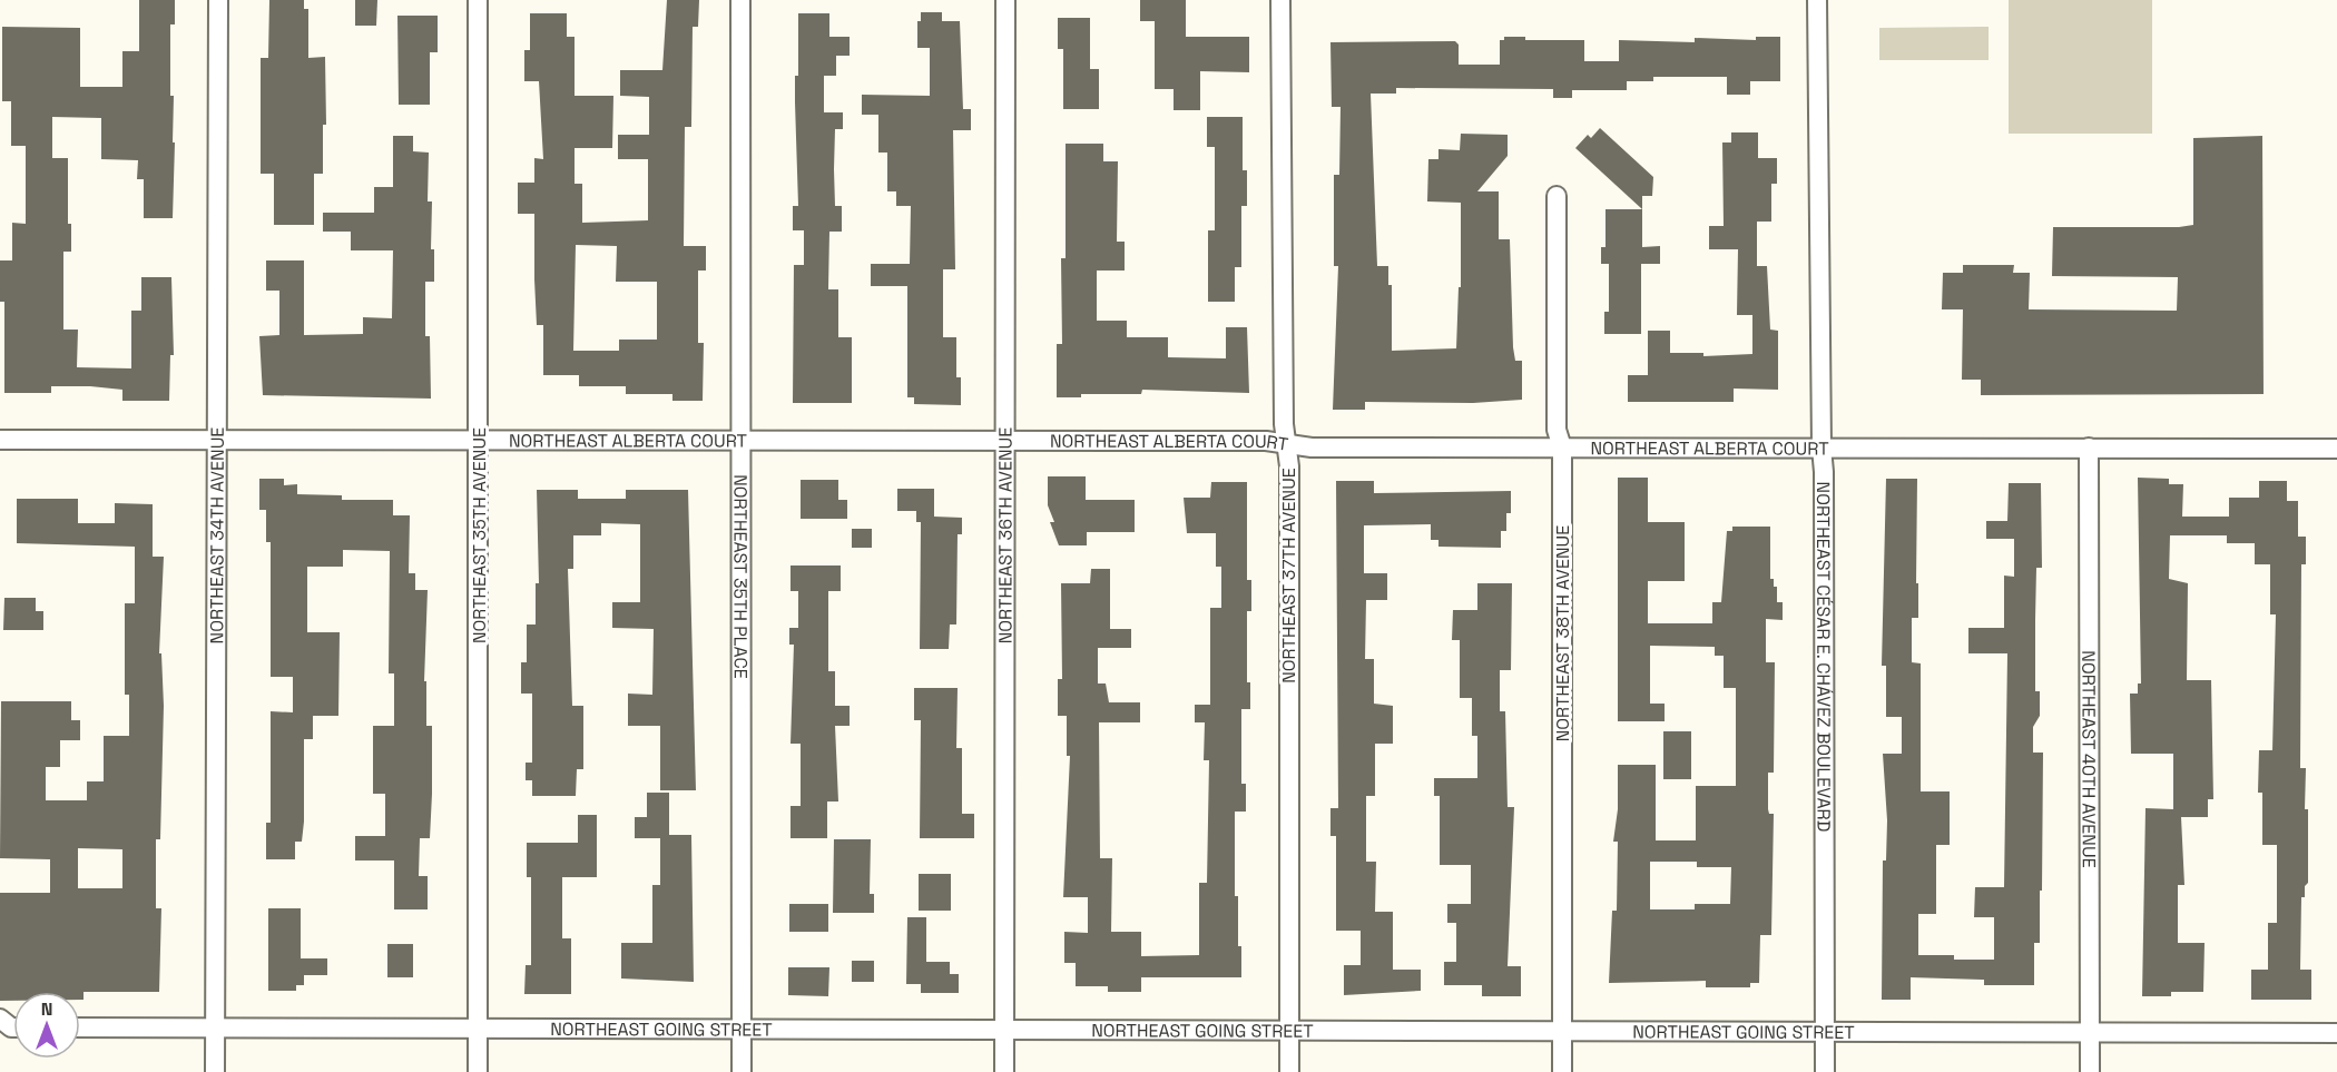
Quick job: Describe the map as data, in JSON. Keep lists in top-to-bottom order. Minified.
{"streets":{"street":["NORTHEAST ALBERTA COURT","NORTHEAST 34TH AVENUE","NORTHEAST 35TH AVENUE","NORTHEAST 36TH AVENUE","NORTHEAST 35TH PLACE","NORTHEAST 37TH AVENUE","NORTHEAST 38TH AVENUE","NORTHEAST CÉSAR E. CHÁVEZ BOULEVARD","NORTHEAST 40TH AVENUE","NORTHEAST GOING STREET"]},"crossings":[["NORTHEAST ALBERTA COURT","NORTHEAST 34TH AVENUE"],["NORTHEAST ALBERTA COURT","NORTHEAST 35TH AVENUE"],["NORTHEAST ALBERTA COURT","NORTHEAST 36TH AVENUE"],["NORTHEAST ALBERTA COURT","NORTHEAST 35TH PLACE"],["NORTHEAST ALBERTA COURT","NORTHEAST 37TH AVENUE"],["NORTHEAST ALBERTA COURT","NORTHEAST 38TH AVENUE"],["NORTHEAST ALBERTA COURT","NORTHEAST CÉSAR E. CHÁVEZ BOULEVARD"],["NORTHEAST ALBERTA COURT","NORTHEAST 40TH AVENUE"],["NORTHEAST 34TH AVENUE","NORTHEAST GOING STREET"],["NORTHEAST 35TH AVENUE","NORTHEAST GOING STREET"],["NORTHEAST 36TH AVENUE","NORTHEAST GOING STREET"],["NORTHEAST 35TH PLACE","NORTHEAST GOING STREET"],["NORTHEAST 37TH AVENUE","NORTHEAST GOING STREET"],["NORTHEAST 38TH AVENUE","NORTHEAST GOING STREET"],["NORTHEAST CÉSAR E. CHÁVEZ BOULEVARD","NORTHEAST GOING STREET"],["NORTHEAST 40TH AVENUE","NORTHEAST GOING STREET"]],"north":"top"}
